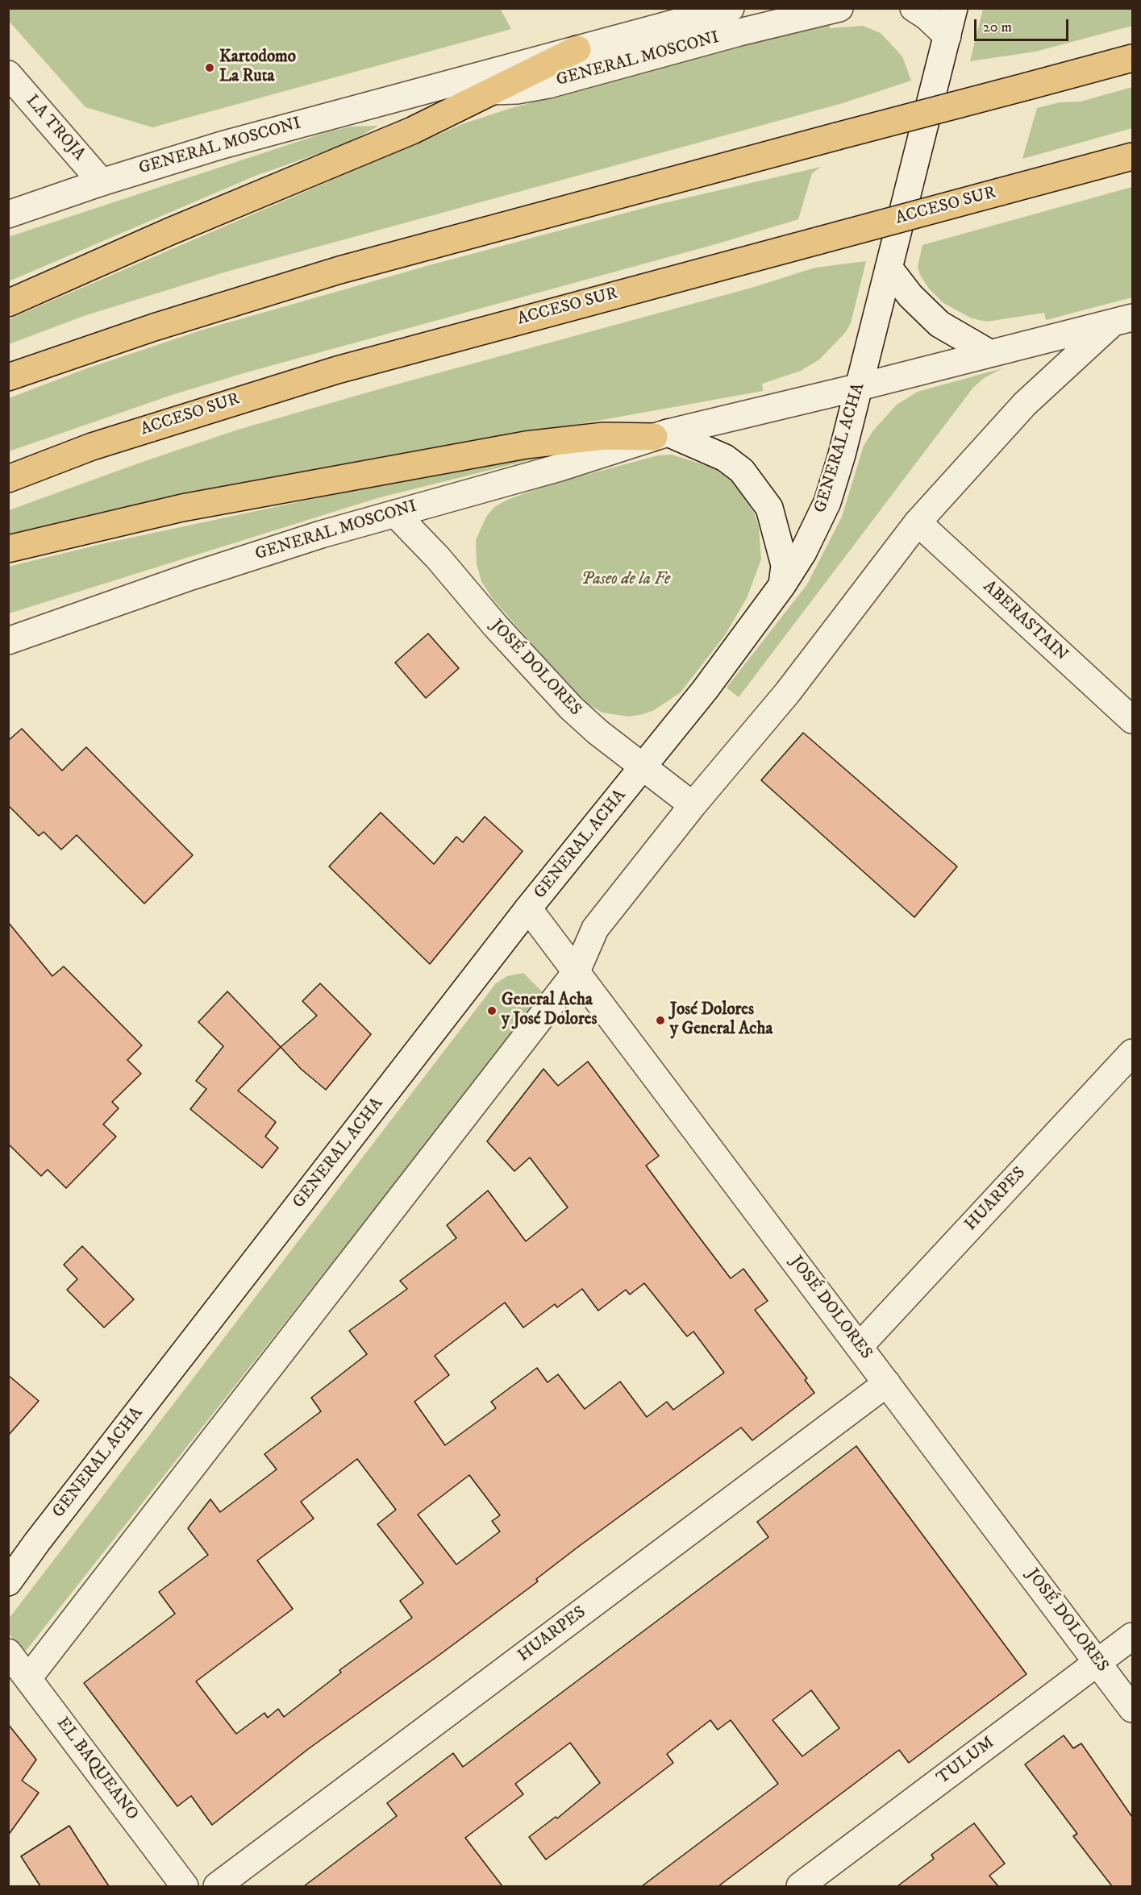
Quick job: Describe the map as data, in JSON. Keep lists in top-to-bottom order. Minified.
{"streets":{"highway":["ACCESO SUR"],"street":["GENERAL MOSCONI","LA TROJA","GENERAL ACHA","ABERASTAIN","JOSÉ DOLORES","HUARPES","TULUM","EL BAQUEANO"]},"crossings":[["GENERAL MOSCONI","LA TROJA"],["GENERAL MOSCONI","GENERAL ACHA"],["GENERAL MOSCONI","JOSÉ DOLORES"],["GENERAL ACHA","JOSÉ DOLORES"],["JOSÉ DOLORES","HUARPES"],["JOSÉ DOLORES","TULUM"]],"parks":["Paseo de la Fe"],"places":["Kartodomo La Ruta","General Acha y José Dolores","José Dolores y General Acha"],"scale_bar":"20 m"}
